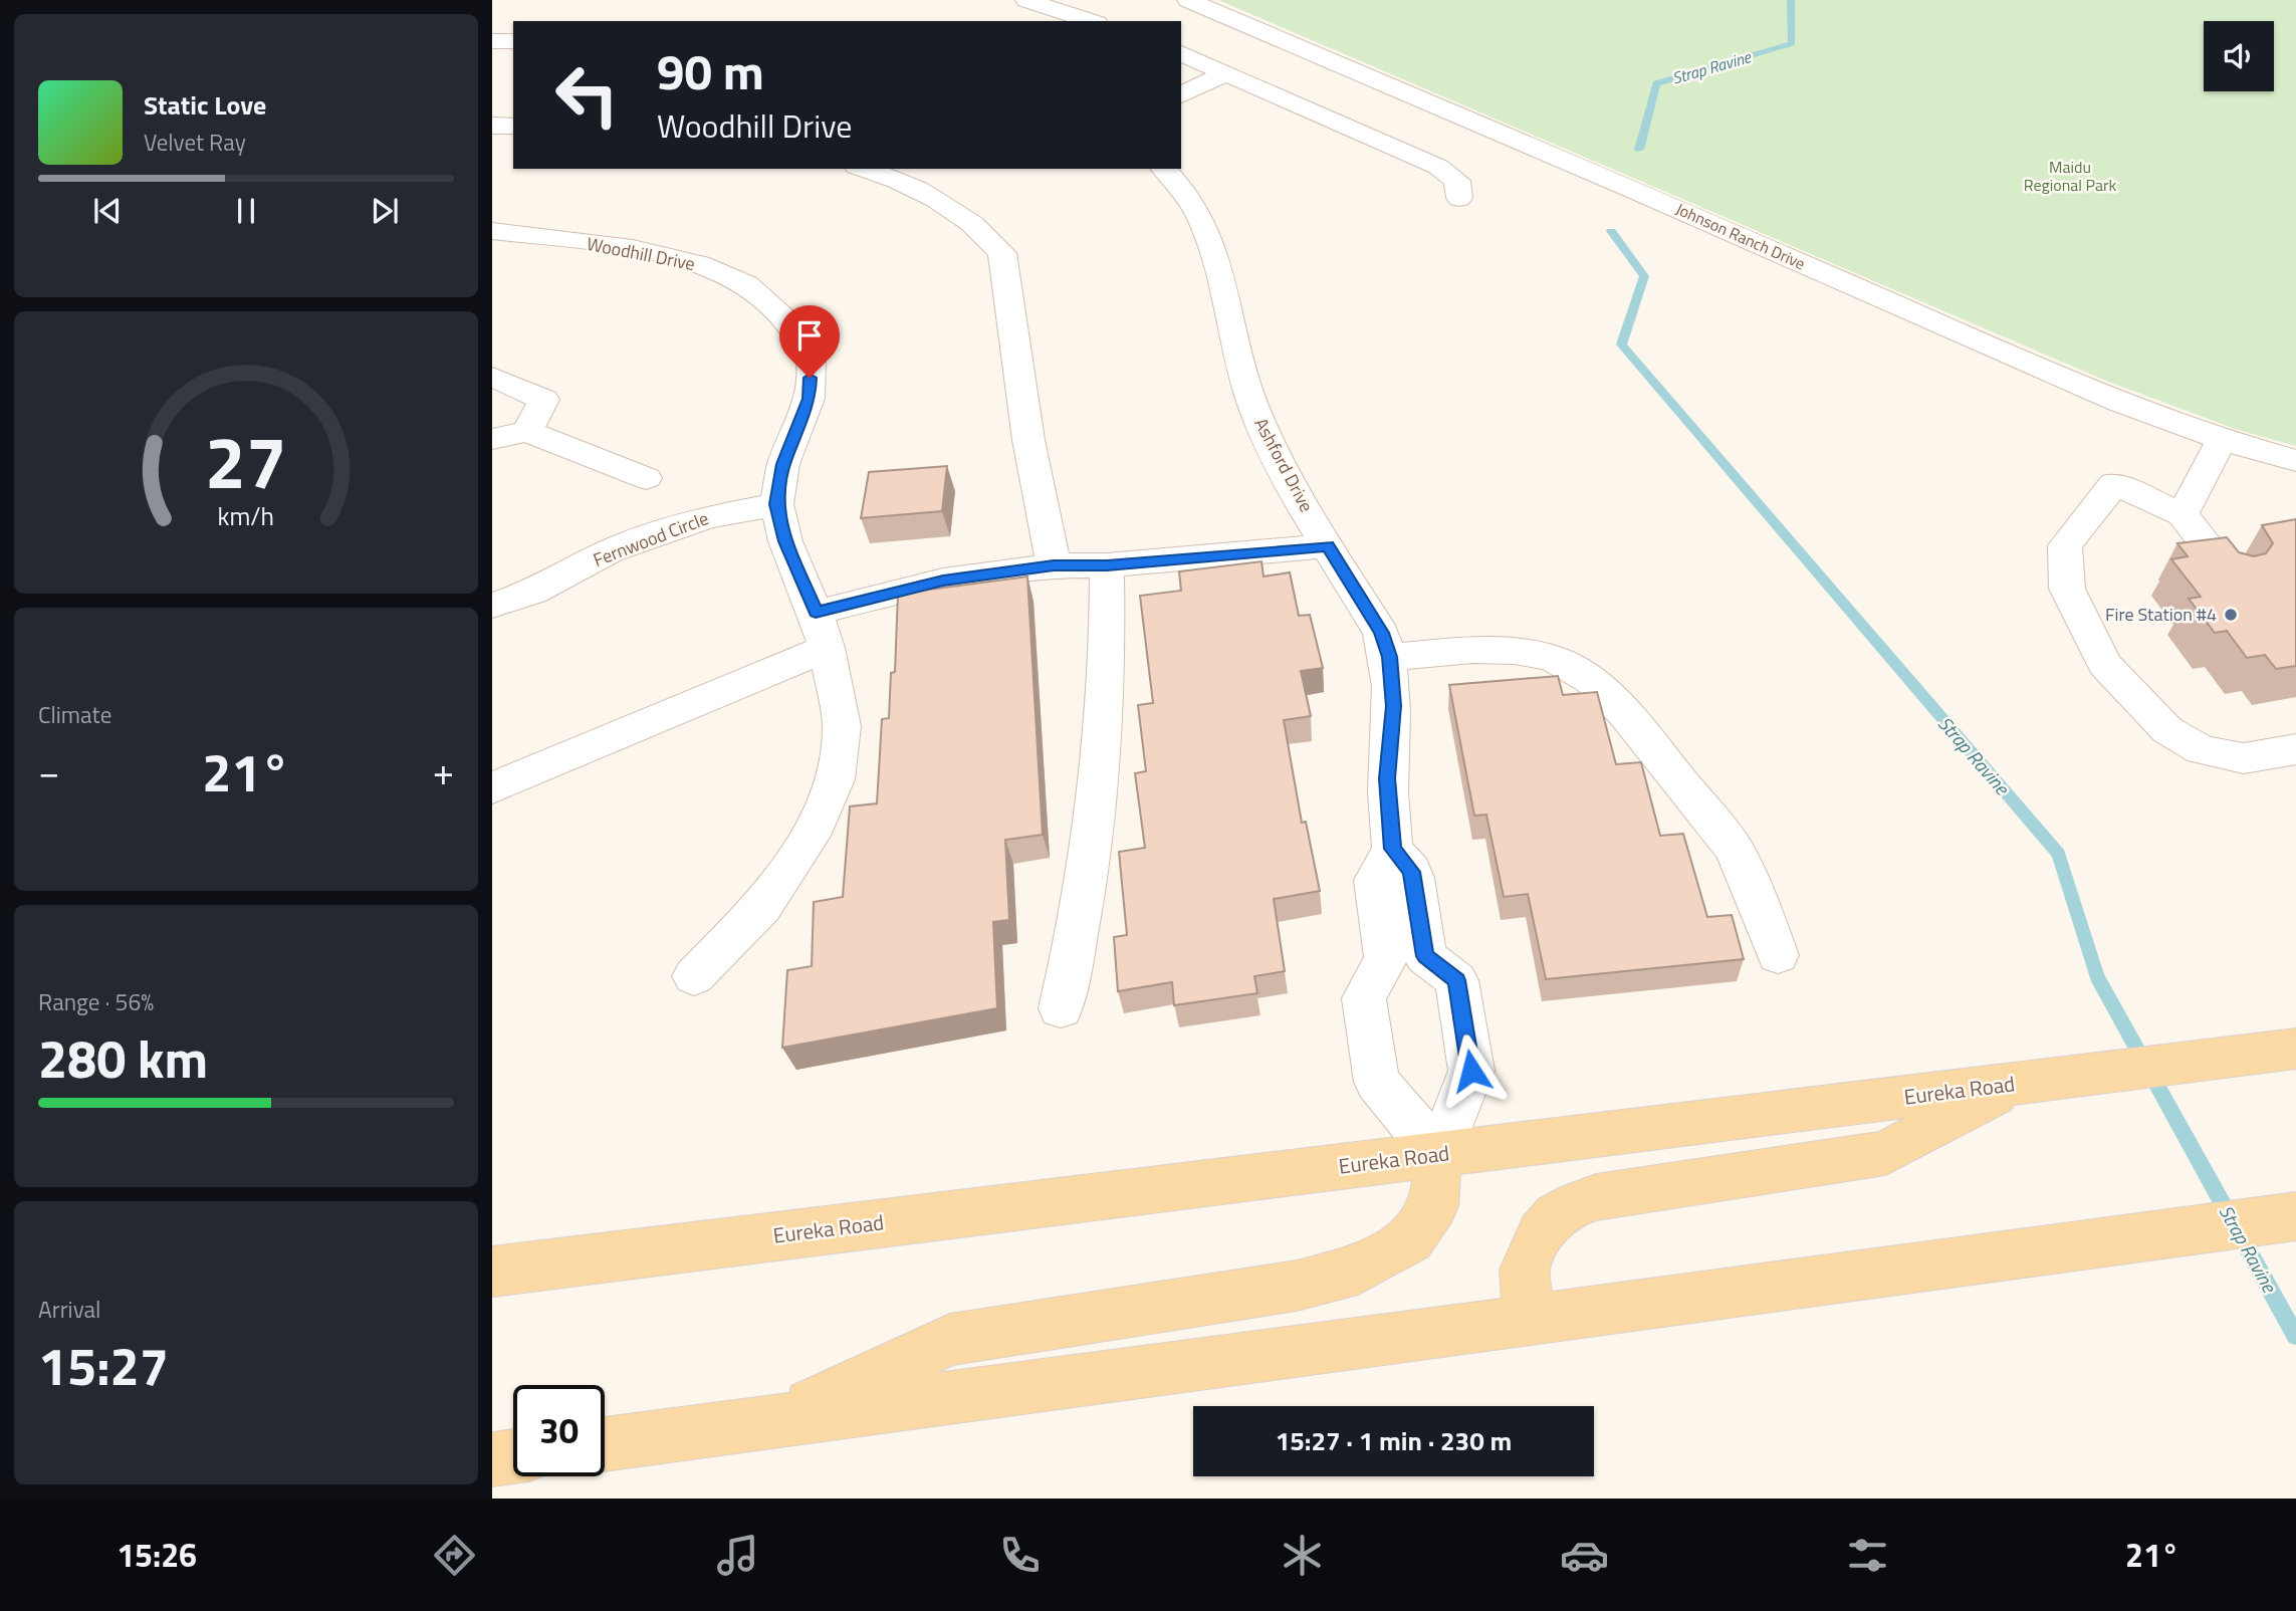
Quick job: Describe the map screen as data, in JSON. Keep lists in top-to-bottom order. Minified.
{"streets":{"main road":["Eureka Road"],"street":["Johnson Ranch Drive","Woodhill Drive","Ashford Drive","Fernwood Circle"]},"crossings":[["Woodhill Drive","Fernwood Circle"]],"water":["Strap Ravine"],"parks":["Maidu Regional Park"],"places":["Fire Station #4"],"page":{"turn":["90 m","Woodhill Drive"],"song":["Static Love","Velvet Ray"],"tile":["Climate",["Range · 56%","280 km"],["Arrival","15:27"]],"heat":["−","21°","+"],"limit":"30","trip":"15:27 · 1 min · 230 m","tabs":["15:26","21°"],"gauge":["27","km/h"]}}
